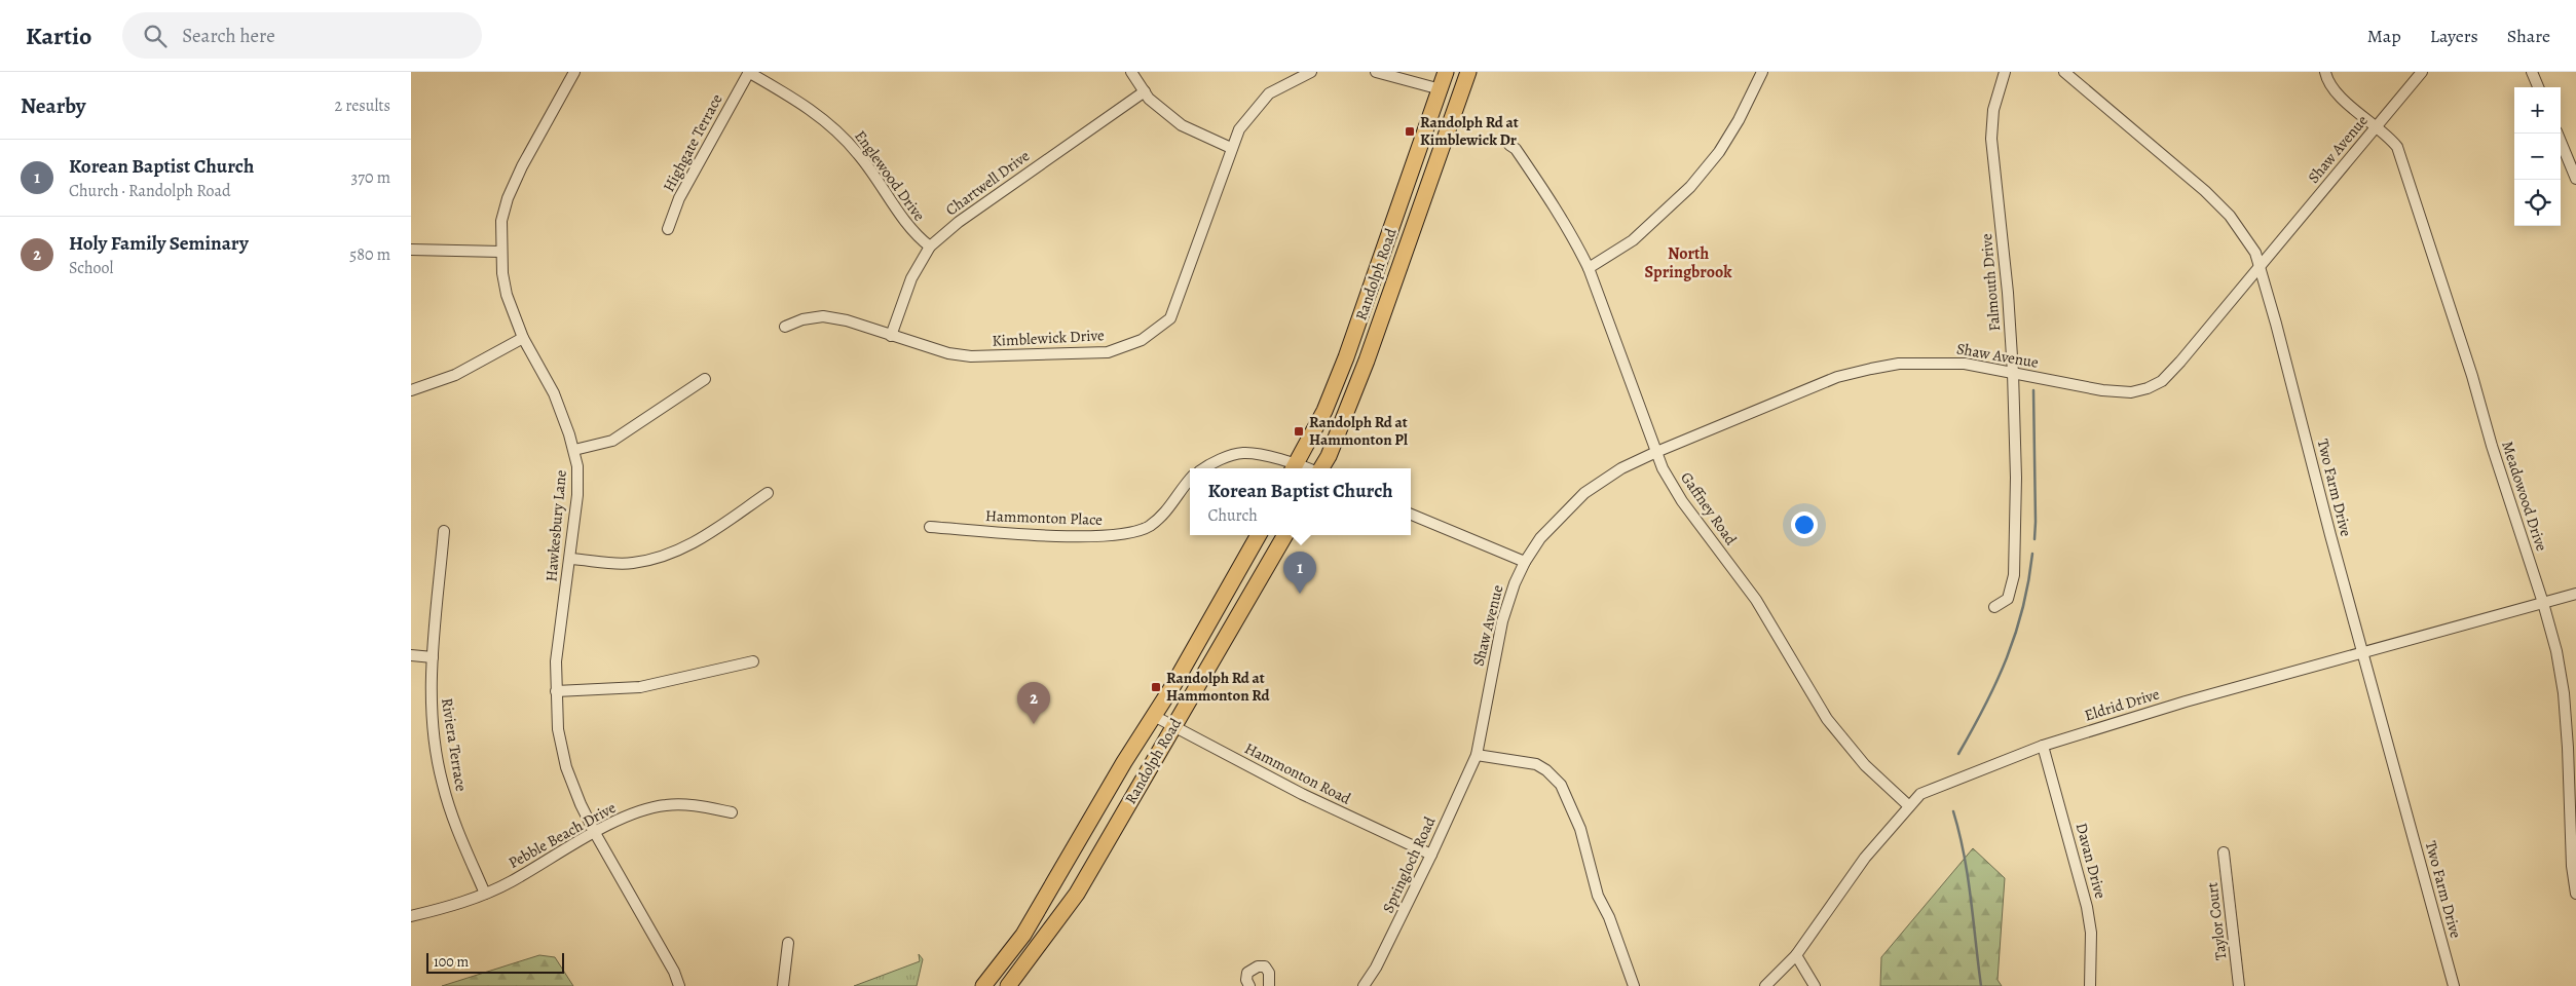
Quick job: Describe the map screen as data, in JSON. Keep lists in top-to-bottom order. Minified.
{"streets":{"main road":["Randolph Road"],"street":["Highgate Terrace","Shaw Avenue","Englewood Drive","Chartwell Drive","Falmouth Drive","Kimblewick Drive","Two Farm Drive","Meadowood Drive","Gaffney Road","Hammonton Place","Hawkesbury Lane","Eldrid Drive","Riviera Terrace","Hammonton Road","Pebble Beach Drive","Davan Drive","Springloch Road","Taylor Court"]},"crossings":[["Highgate Terrace","Englewood Drive"],["Shaw Avenue","Falmouth Drive"],["Shaw Avenue","Two Farm Drive"],["Shaw Avenue","Meadowood Drive"],["Shaw Avenue","Gaffney Road"],["Shaw Avenue","Springloch Road"],["Englewood Drive","Chartwell Drive"],["Chartwell Drive","Kimblewick Drive"],["Randolph Road","Hammonton Road"],["Two Farm Drive","Eldrid Drive"],["Meadowood Drive","Eldrid Drive"],["Gaffney Road","Eldrid Drive"],["Hawkesbury Lane","Pebble Beach Drive"],["Eldrid Drive","Davan Drive"],["Riviera Terrace","Pebble Beach Drive"],["Hammonton Road","Springloch Road"]],"districts":["North Springbrook"],"places":{"transit":["Randolph Rd at Kimblewick Dr","Randolph Rd at Hammonton Pl","Randolph Rd at Hammonton Rd"]},"scale_bar":"100 m","page":{"header":"Kartio","search":"Search here","nav":["Map","Layers","Share"],"heading":["Nearby","2 results"],"map_buttons":["+","−"],"list":[{"mark":"1","name":"Korean Baptist Church","note":"Church · Randolph Road","value":"370 m"},{"mark":"2","name":"Holy Family Seminary","note":"School","value":"580 m"}],"popup":["Korean Baptist Church","Church"],"pins":["1","2"],"scale":"100 m"}}
